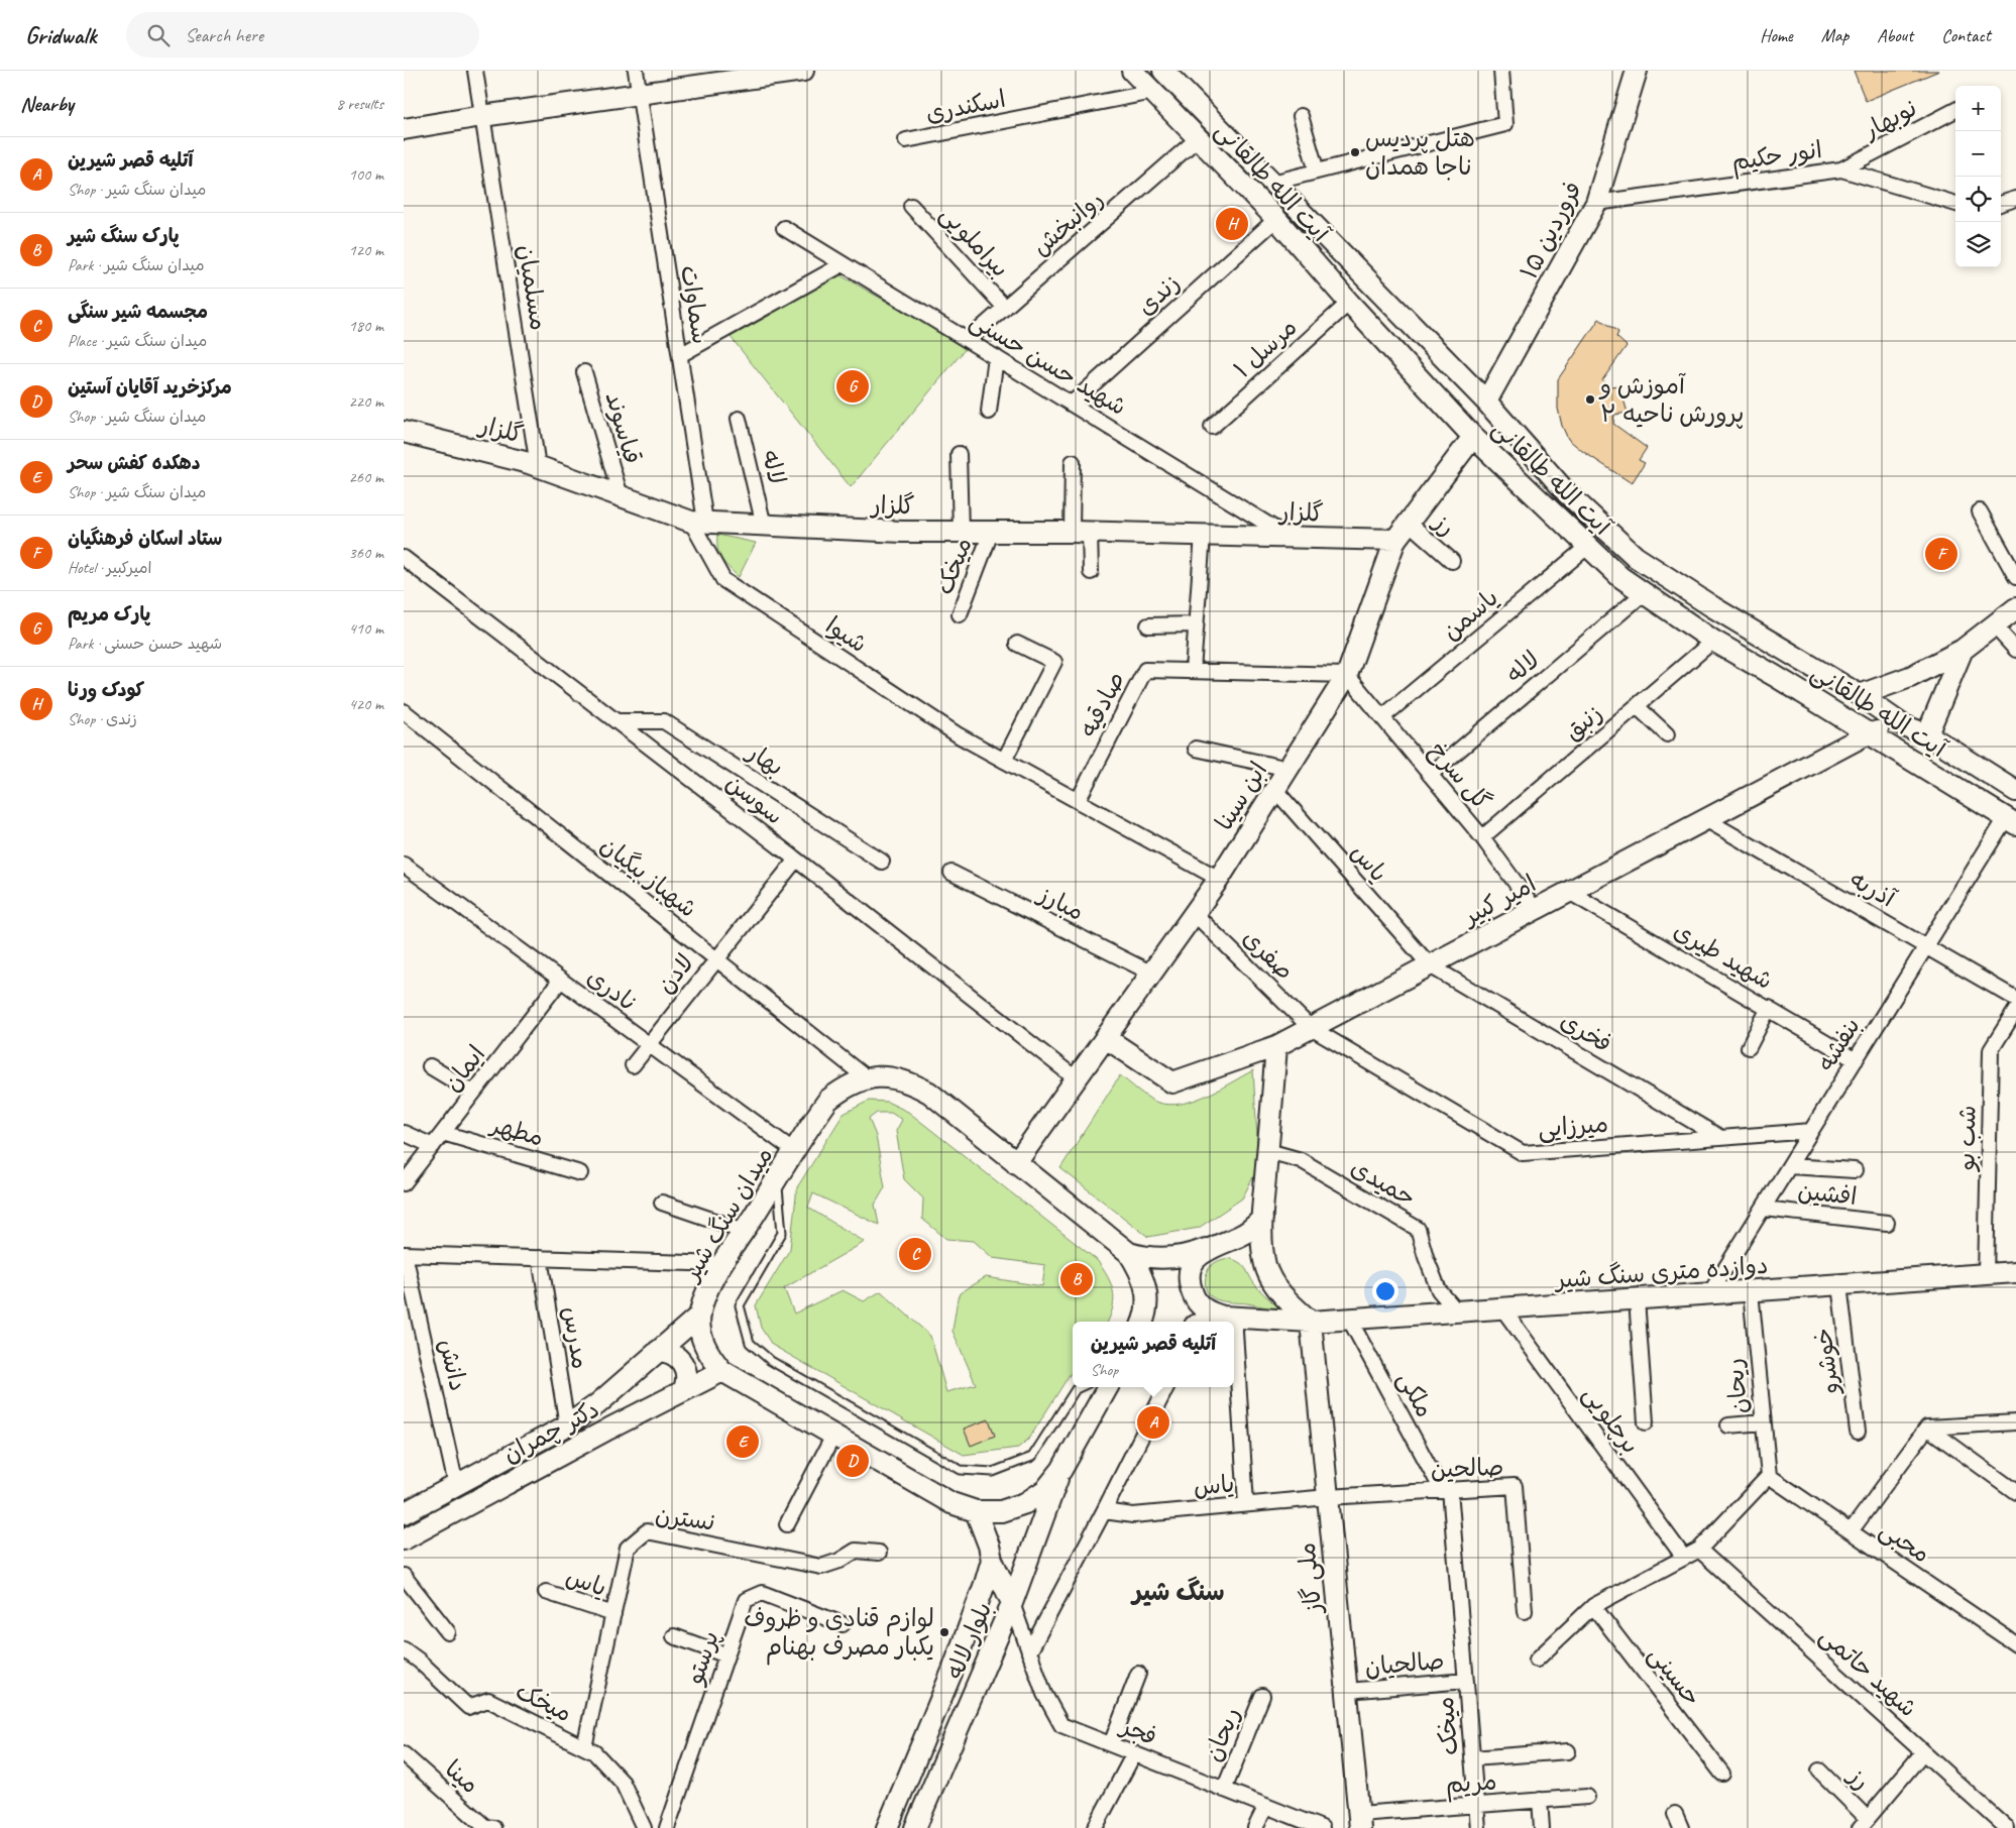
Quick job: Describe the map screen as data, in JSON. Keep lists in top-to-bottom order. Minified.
{"streets":{"main road":["آیت الله طالقانی","۱۵ فروردین","گلزار","ابن سینا","امیر کبیر","میدان سنگ شیر","دوازده متری سنگ شیر","دکتر چمران","ملی گاز","بلوار لاله"],"street":["اسکندری","نوبهار","انور حکیم","روانبخش","بیراملویی","مسلمیان","زندی","سماوات","مرسل ۱","شهید حسن حسنی","قیاسوند","لاله","رز","میخک","یاسمن","شیوا","صادقیه","زنبق","بهار","گل سرخ","سوسن","یاس","شهباز بیگیان","آذربه","مبارز","صفری","شهید طیری","لادن","نادری","فخری","بنفشه","ایمان","میرزایی","مطهر","شب بو","حمیدی","افشین","مدرس","خوشرو","دانش","ریحان","ملکی","برچلویی","صالحین","نسترن","محبی","پرستو","صالحیان","شهید حاتمی","حسینی","فجر","مینا","مریم"]},"crossings":[["اسکندری","آیت الله طالقانی"],["نوبهار","انور حکیم"],["انور حکیم","۱۵ فروردین"],["آیت الله طالقانی","روانبخش"],["آیت الله طالقانی","۱۵ فروردین"],["آیت الله طالقانی","زندی"],["آیت الله طالقانی","مرسل ۱"],["آیت الله طالقانی","لاله"],["آیت الله طالقانی","یاسمن"],["آیت الله طالقانی","زنبق"],["آیت الله طالقانی","ابن سینا"],["آیت الله طالقانی","امیر کبیر"],["آیت الله طالقانی","بنفشه"],["روانبخش","بیراملویی"],["روانبخش","شهید حسن حسنی"],["مسلمیان","گلزار"],["زندی","شهید حسن حسنی"],["سماوات","گلزار"],["سماوات","شیوا"],["شهید حسن حسنی","گلزار"],["قیاسوند","گلزار"],["گلزار","لاله"],["گلزار","میخک"],["گلزار","شیوا"],["گلزار","ابن سینا"],["لاله","گل سرخ"],["رز","ابن سینا"],["میخک","ملکی"],["میخک","نسترن"],["میخک","صالحیان"],["میخک","مریم"],["یاسمن","گل سرخ"],["شیوا","صادقیه"],["شیوا","ابن سینا"],["صادقیه","گل سرخ"],["صادقیه","ابن سینا"],["زنبق","گل سرخ"],["بهار","سوسن"],["گل سرخ","ابن سینا"],["گل سرخ","امیر کبیر"],["ابن سینا","سوسن"],["ابن سینا","یاس"],["ابن سینا","امیر کبیر"],["ابن سینا","مبارز"],["ابن سینا","صفری"],["ابن سینا","میدان سنگ شیر"],["سوسن","لادن"],["یاس","امیر کبیر"],["یاس","فخری"],["یاس","صالحین"],["یاس","نسترن"],["یاس","ملی گاز"],["شهباز بیگیان","لادن"],["شهباز بیگیان","میدان سنگ شیر"],["آذربه","امیر کبیر"],["آذربه","بنفشه"],["امیر کبیر","صفری"],["امیر کبیر","شهید طیری"],["امیر کبیر","فخری"],["امیر کبیر","میرزایی"],["صفری","میرزایی"],["شهید طیری","بنفشه"],["لادن","نادری"],["نادری","ایمان"],["نادری","میدان سنگ شیر"],["فخری","میرزایی"],["بنفشه","میرزایی"],["بنفشه","افشین"],["بنفشه","دوازده متری سنگ شیر"],["ایمان","مطهر"],["شب بو","دوازده متری سنگ شیر"],["حمیدی","دوازده متری سنگ شیر"],["میدان سنگ شیر","دکتر چمران"],["میدان سنگ شیر","بلوار لاله"],["دوازده متری سنگ شیر","خوشرو"],["دوازده متری سنگ شیر","ریحان"],["دوازده متری سنگ شیر","ملکی"],["دوازده متری سنگ شیر","برچلویی"],["دوازده متری سنگ شیر","ملی گاز"],["مدرس","دکتر چمران"],["دانش","دکتر چمران"],["ریحان","محبی"],["ریحان","فجر"],["ملکی","صالحین"],["ملکی","صالحیان"],["صالحین","ملی گاز"],["ملی گاز","صالحیان"],["ملی گاز","مریم"],["بلوار لاله","فجر"]],"districts":["سنگ شیر"],"places":["هتل پردیس ناجا همدان","آموزش و پرورش ناحیه ۲","لوازم قنادی و ظروف یکبار مصرف بهنام"],"page":{"header":"Gridwalk","search":"Search here","nav":["Home","Map","About","Contact"],"heading":["Nearby","8 results"],"map_buttons":["+","−"],"list":[{"mark":"A","name":"آتلیه قصر شیرین","note":"Shop · میدان سنگ شیر","value":"100 m"},{"mark":"B","name":"پارک سنگ شیر","note":"Park · میدان سنگ شیر","value":"120 m"},{"mark":"C","name":"مجسمه شیر سنگی","note":"Place · میدان سنگ شیر","value":"180 m"},{"mark":"D","name":"مرکزخرید آقایان آستین","note":"Shop · میدان سنگ شیر","value":"220 m"},{"mark":"E","name":"دهکده کفش سحر","note":"Shop · میدان سنگ شیر","value":"260 m"},{"mark":"F","name":"ستاد اسکان فرهنگیان","note":"Hotel · امیرکبیر","value":"360 m"},{"mark":"G","name":"پارک مریم","note":"Park · شهید حسن حسنی","value":"410 m"},{"mark":"H","name":"کودک ورنا","note":"Shop · زندی","value":"420 m"}],"pins":["H","G","F","C","B","A","E","D"],"popup":["آتلیه قصر شیرین","Shop"]}}
